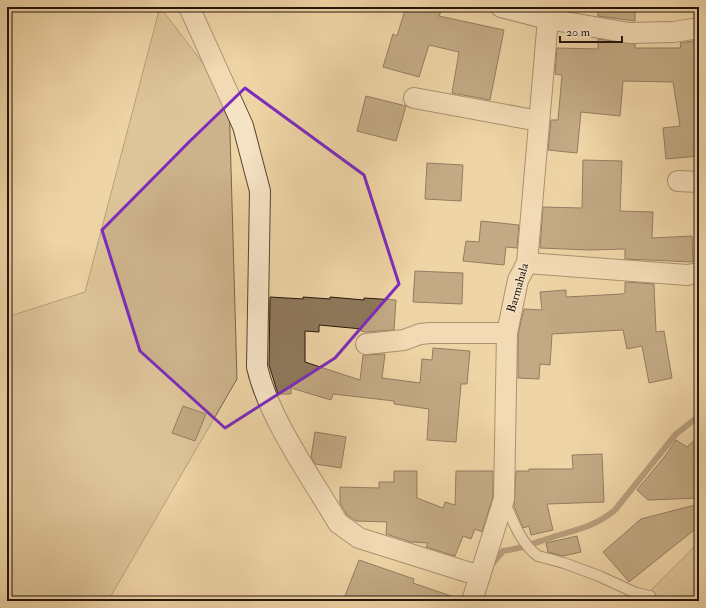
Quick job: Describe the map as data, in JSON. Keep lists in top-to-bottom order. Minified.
{"streets":{"street":["Barmahala"]},"scale_bar":"20 m"}
